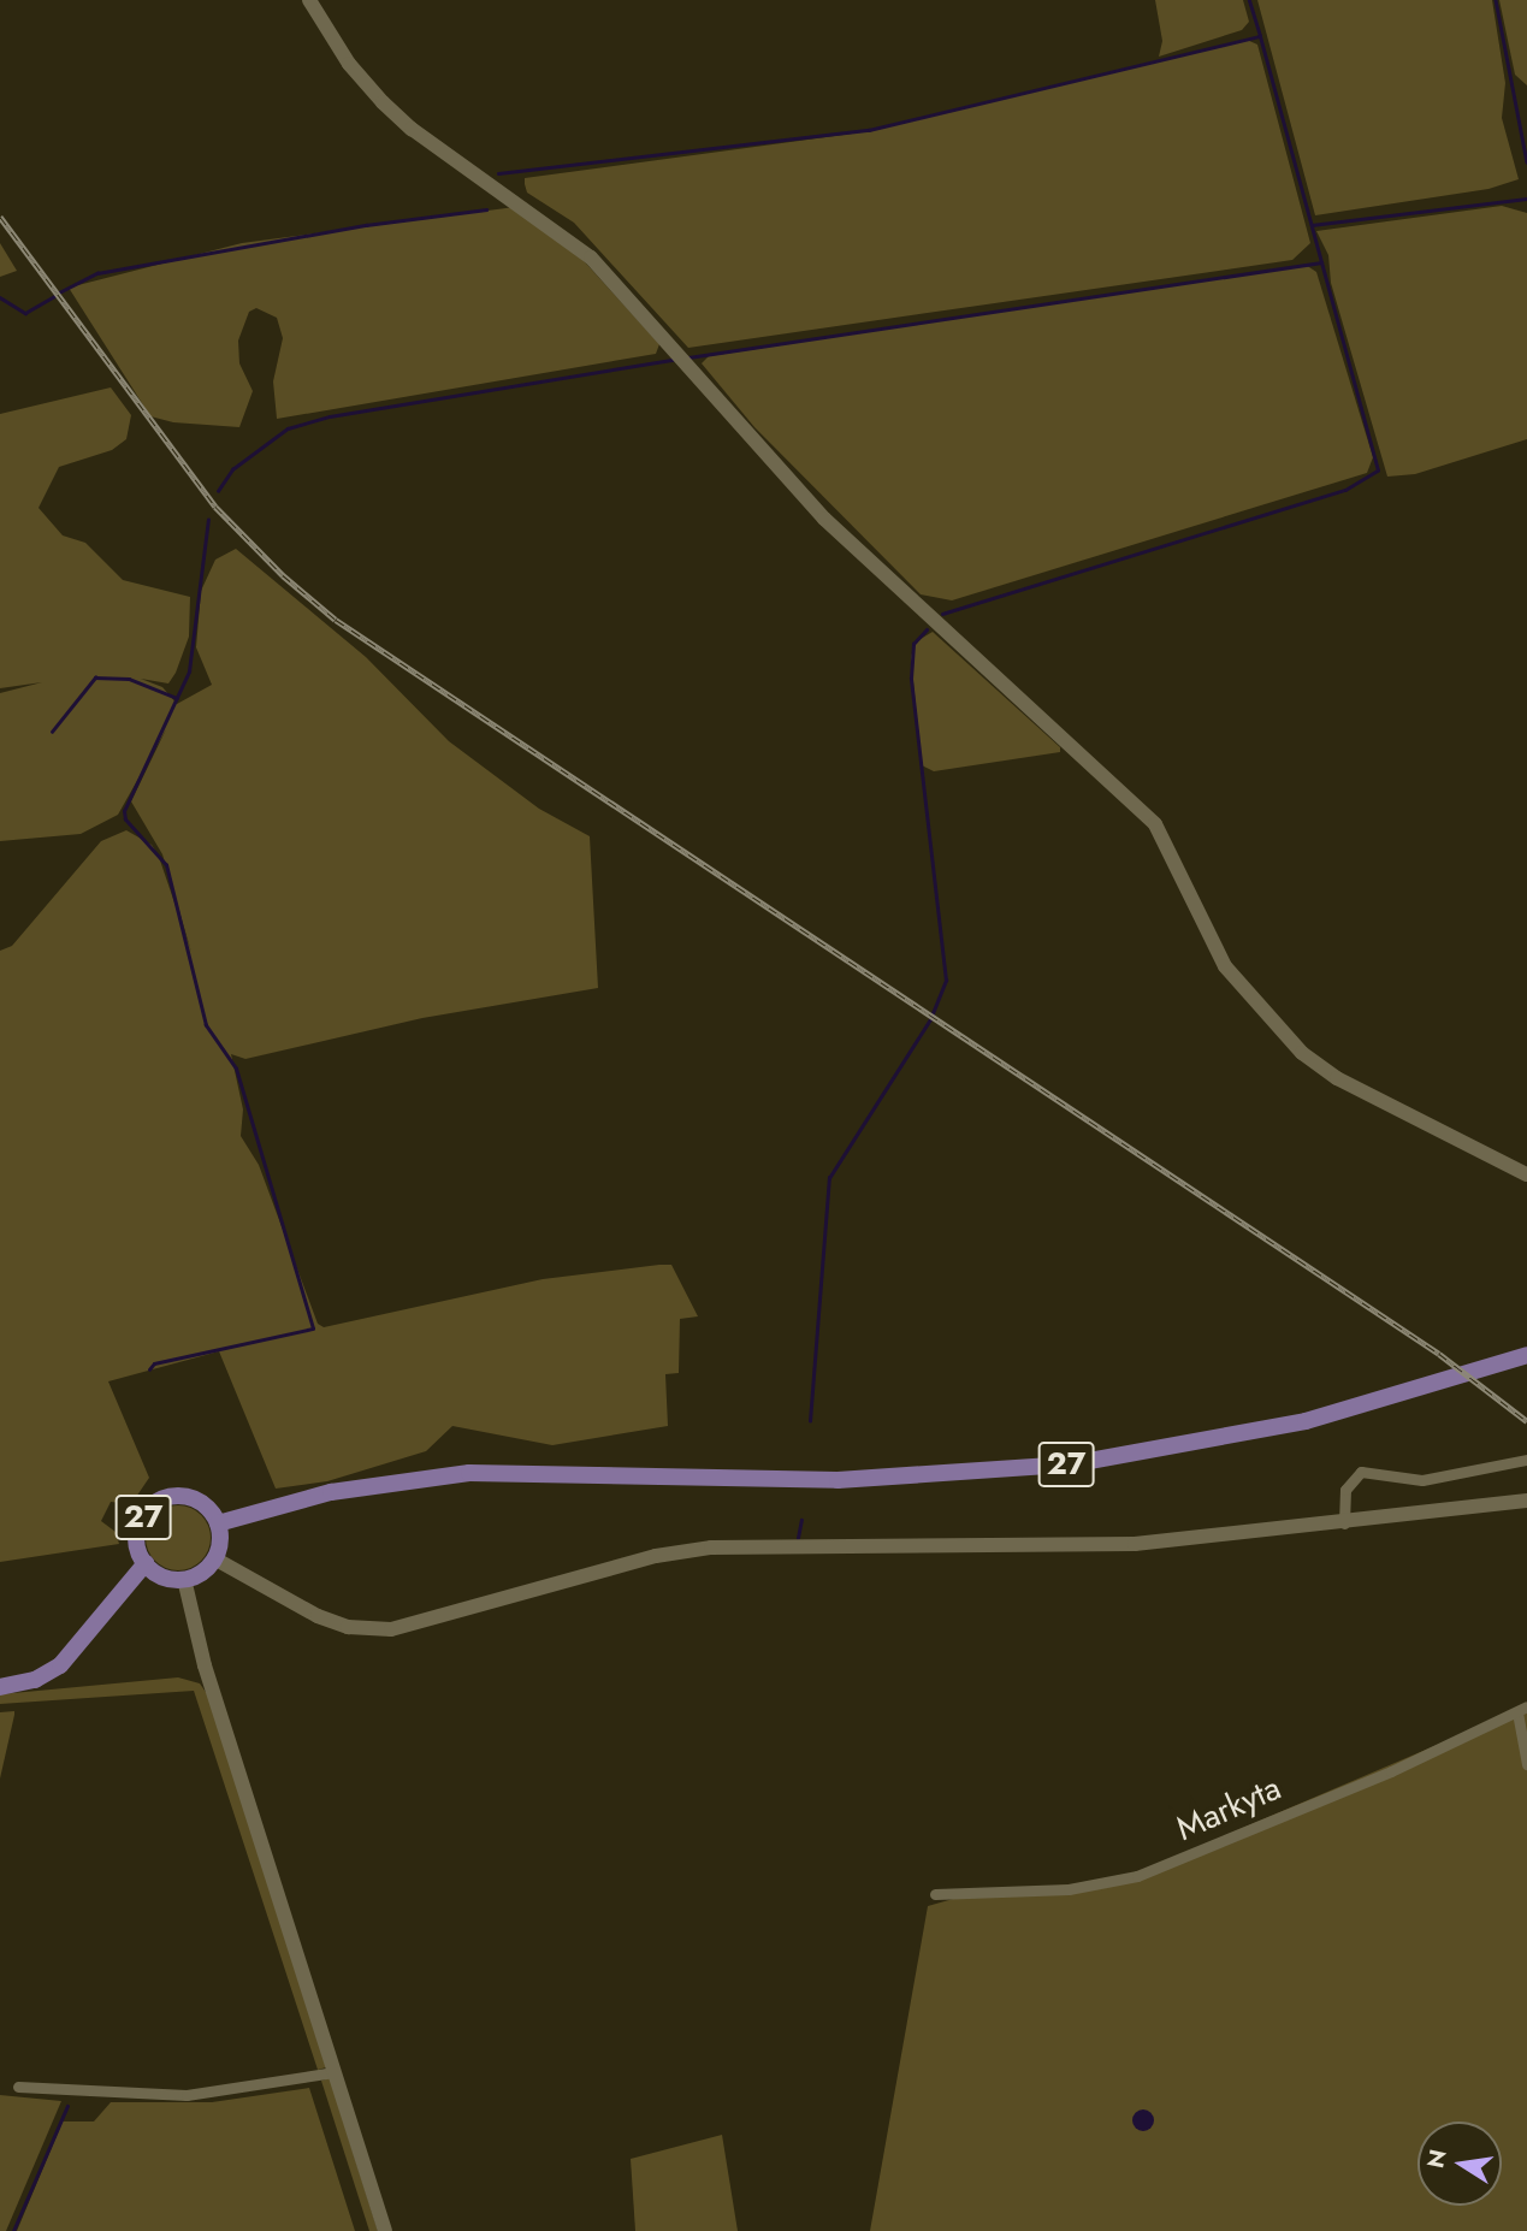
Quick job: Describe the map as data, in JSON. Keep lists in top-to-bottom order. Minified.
{"streets":{"main road":["27"],"street":["Markyta"]},"north":"left"}
